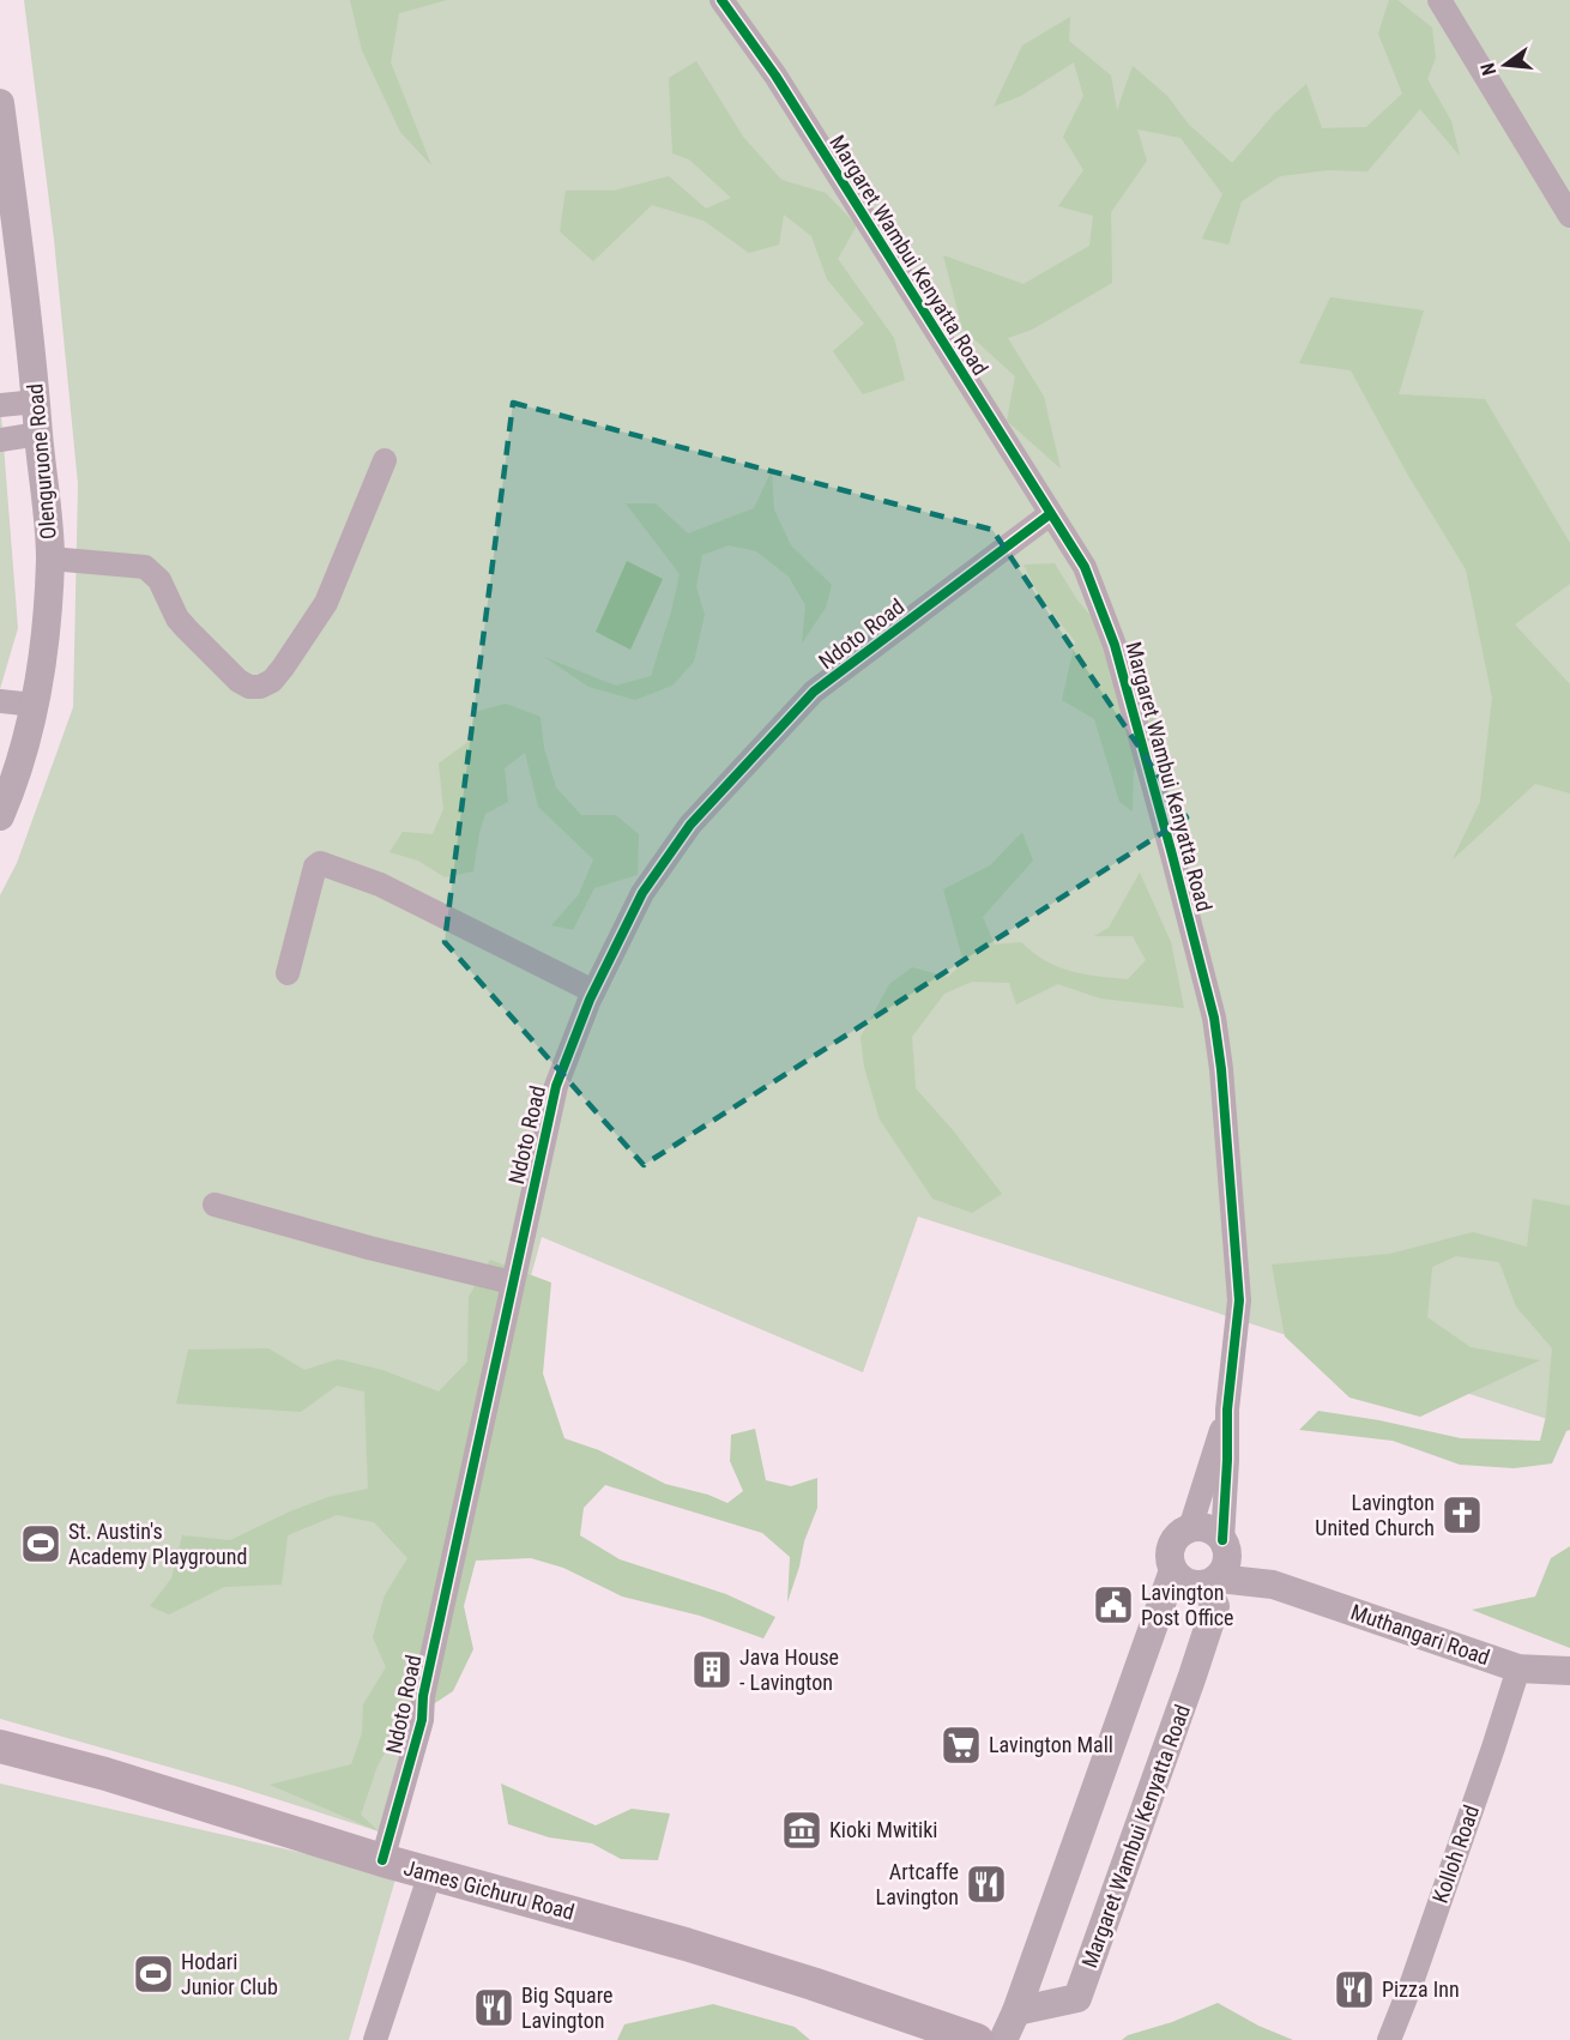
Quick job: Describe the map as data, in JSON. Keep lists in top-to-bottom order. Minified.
{"streets":{"main road":["James Gichuru Road"],"street":["Margaret Wambui Kenyatta Road","Olenguruone Road","Ndoto Road","Muthangari Road","Kolloh Road"]},"crossings":[["Margaret Wambui Kenyatta Road","Ndoto Road"],["Margaret Wambui Kenyatta Road","Muthangari Road"],["Ndoto Road","James Gichuru Road"],["Muthangari Road","Kolloh Road"]],"places":{"church":["Lavington United Church"],"sports":["St. Austin's Academy Playground","Hodari Junior Club"],"public building":["Lavington Post Office"],"building":["Java House - Lavington"],"supermarket":["Lavington Mall"],"museum":["Kioki Mwitiki"],"restaurant":["Artcaffe Lavington","Pizza Inn","Big Square Lavington"]},"north":"left"}
